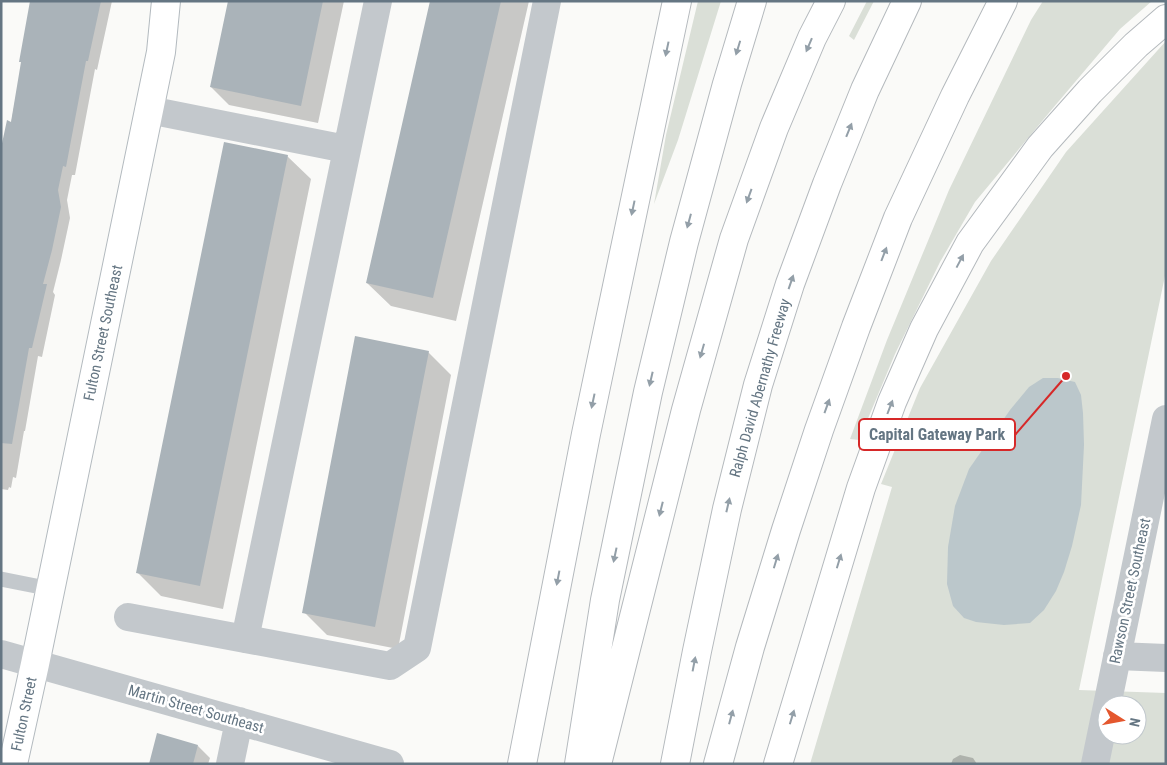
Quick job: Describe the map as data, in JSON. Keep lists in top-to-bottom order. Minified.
{"streets":{"main road":["Fulton Street Southeast","Ralph David Abernathy Freeway","Fulton Street"],"street":["Rawson Street Southeast","Martin Street Southeast"]},"crossings":[["Fulton Street Southeast","Martin Street Southeast"],["Fulton Street Southeast","Fulton Street"],["Martin Street Southeast","Fulton Street"]],"places":["Capital Gateway Park"],"north":"right"}
